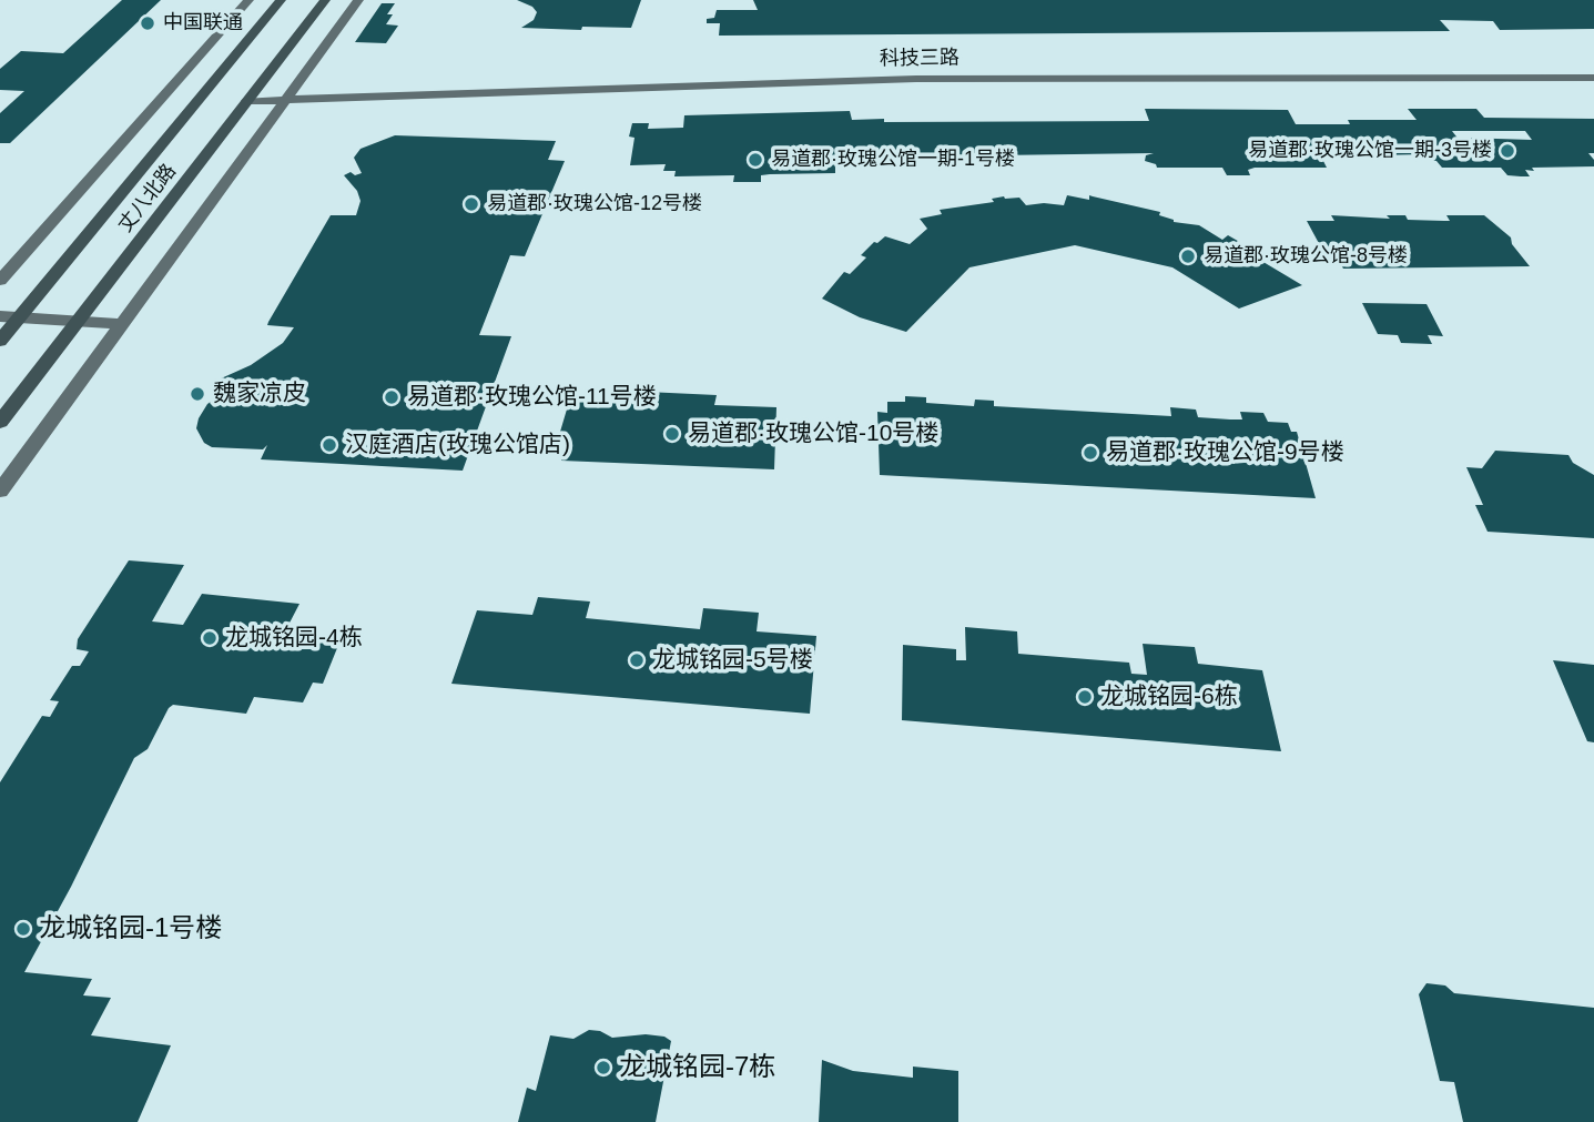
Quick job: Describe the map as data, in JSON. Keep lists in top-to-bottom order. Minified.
{"streets":{"main road":["丈八北路"],"street":["科技三路"]},"crossings":[["科技三路","丈八北路"]],"places":["中国联通","易道郡·玫瑰公馆一期-3号楼","易道郡·玫瑰公馆一期-1号楼","易道郡·玫瑰公馆-12号楼","易道郡·玫瑰公馆-8号楼","魏家凉皮","易道郡·玫瑰公馆-11号楼","易道郡·玫瑰公馆-10号楼","汉庭酒店(玫瑰公馆店)","易道郡·玫瑰公馆-9号楼","龙城铭园-4栋","龙城铭园-5号楼","龙城铭园-6栋","龙城铭园-1号楼","龙城铭园-7栋"]}
